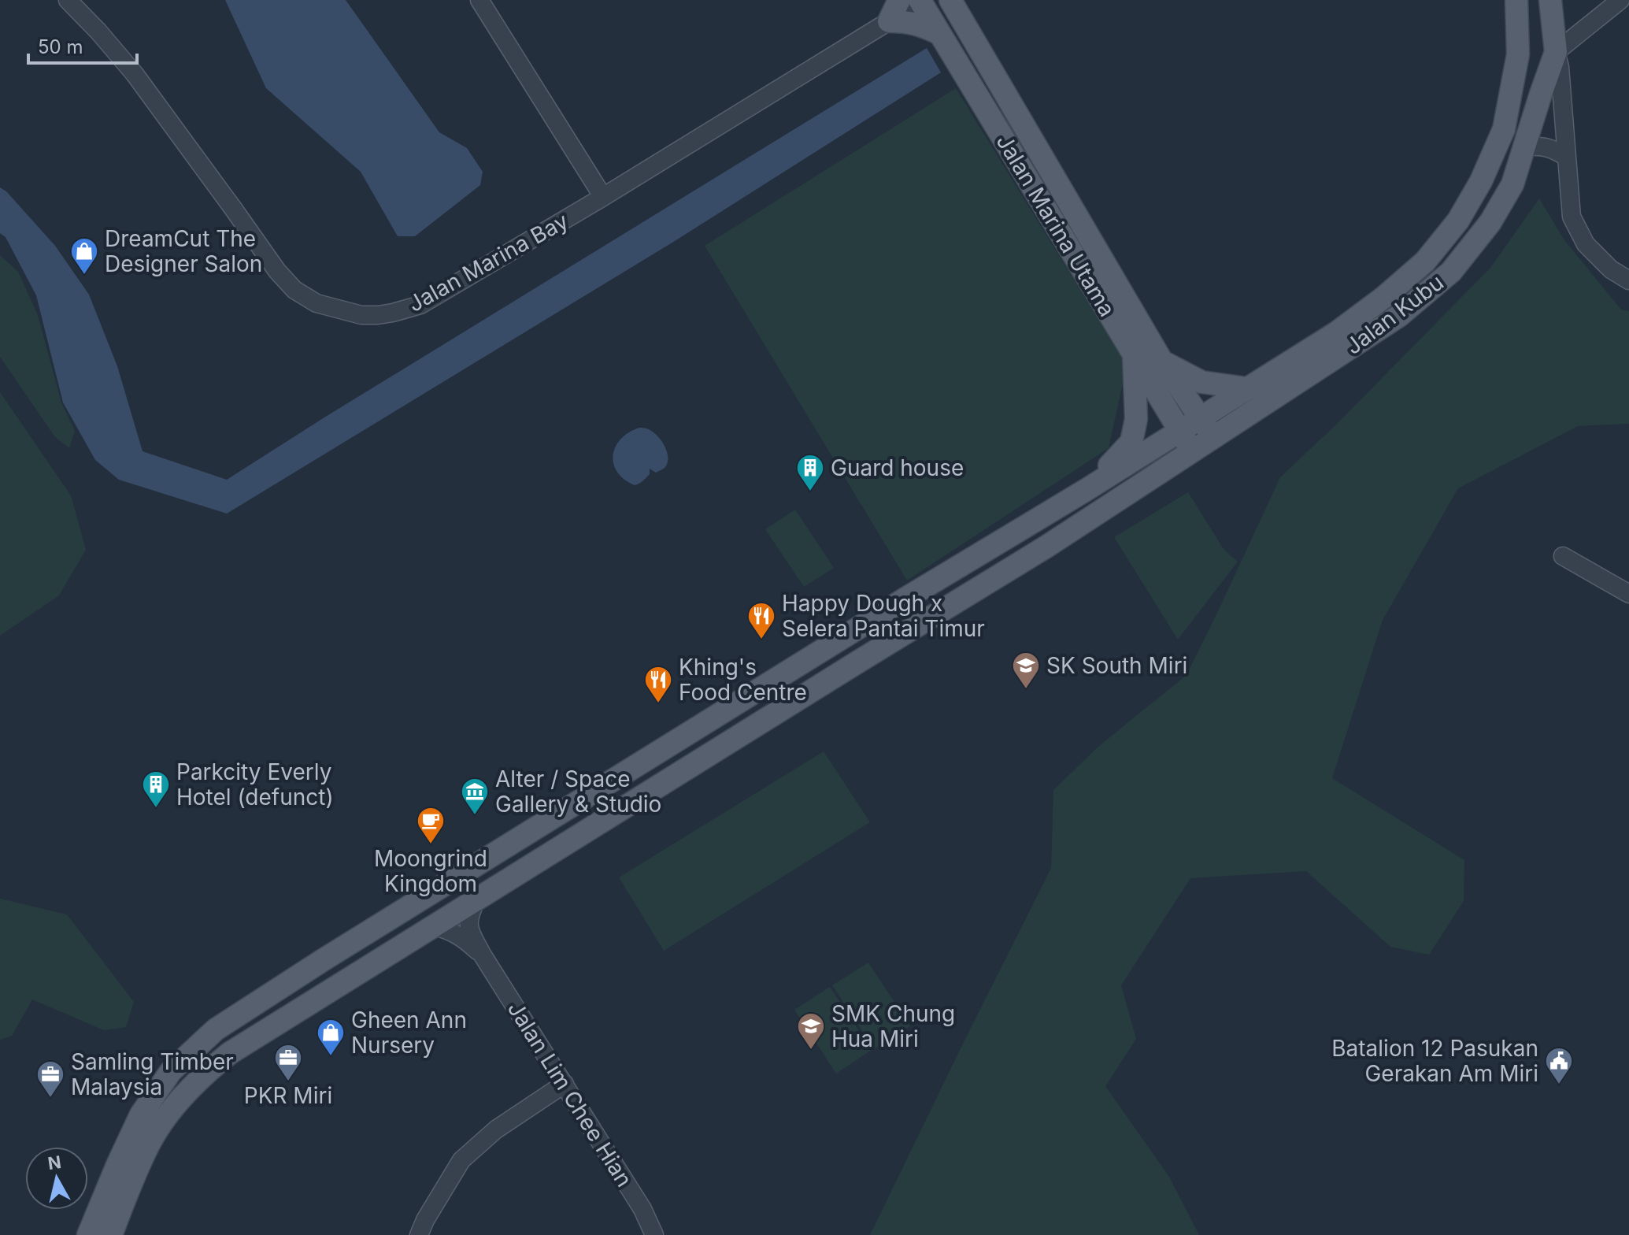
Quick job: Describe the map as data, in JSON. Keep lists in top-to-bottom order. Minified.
{"streets":{"main road":["Jalan Marina Utama","Jalan Kubu"],"street":["Jalan Marina Bay","Jalan Lim Chee Hian"]},"crossings":[["Jalan Marina Utama","Jalan Kubu"],["Jalan Kubu","Jalan Lim Chee Hian"]],"places":{"shop":["DreamCut The Designer Salon","Gheen Ann Nursery"],"building":["Guard house","Parkcity Everly Hotel (defunct)"],"restaurant":["Happy Dough x Selera Pantai Timur","Khing's Food Centre"],"school or university":["SK South Miri","SMK Chung Hua Miri"],"museum":["Alter / Space Gallery & Studio"],"cafe":["Moongrind Kingdom"],"office":["PKR Miri","Samling Timber Malaysia"],"public building":["Batalion 12 Pasukan Gerakan Am Miri"]},"scale_bar":"50 m","north":"top"}
